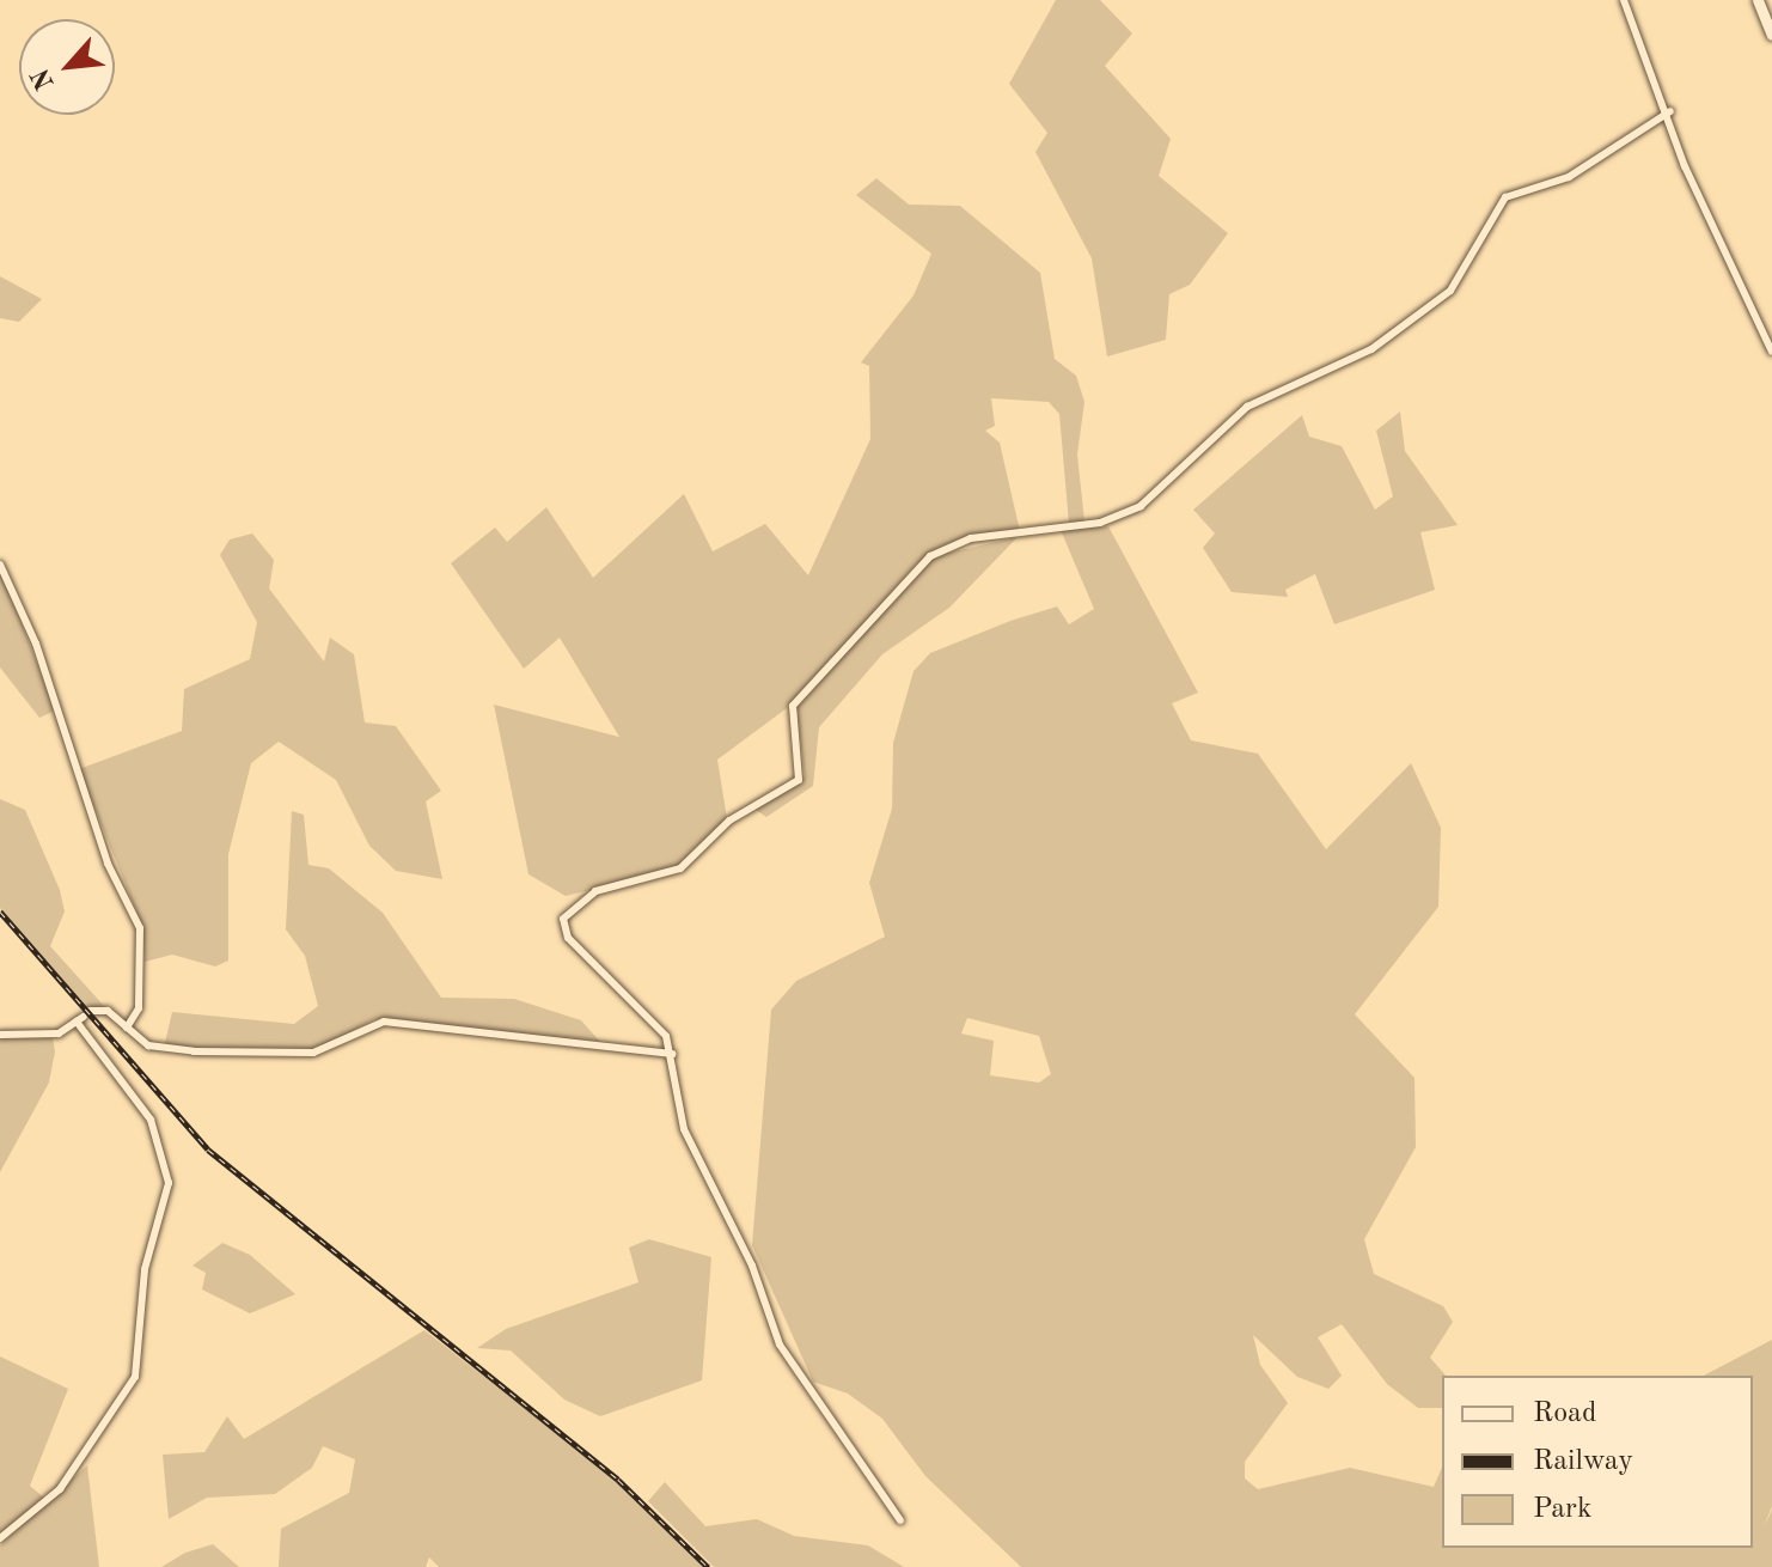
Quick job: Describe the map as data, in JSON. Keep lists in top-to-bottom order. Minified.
{"legend":["Road","Railway","Park"],"north":"bottom left"}
